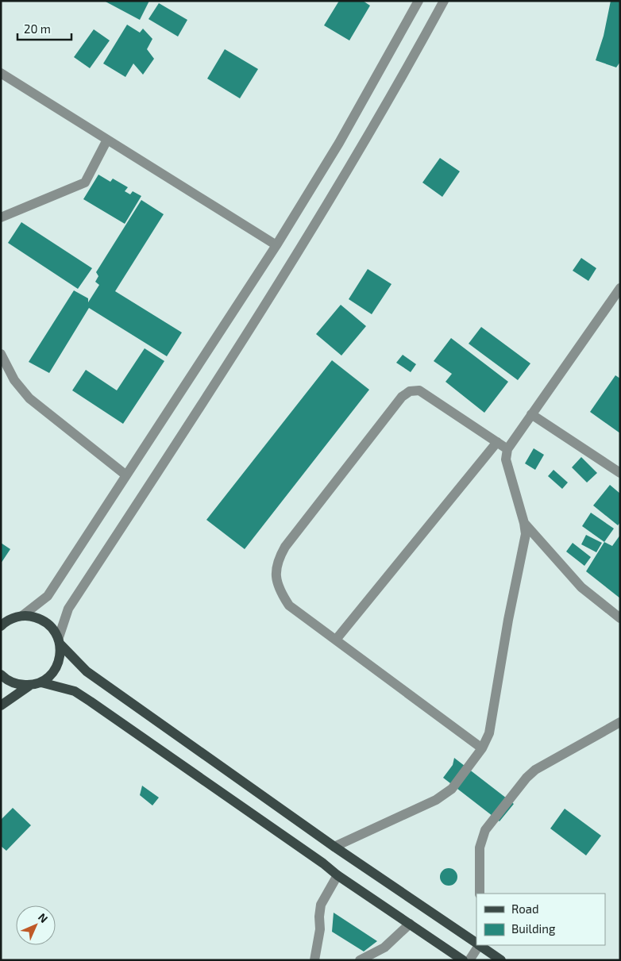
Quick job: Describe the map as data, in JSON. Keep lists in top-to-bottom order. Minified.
{"legend":["Road","Building"],"scale_bar":"20 m","north":"top right"}
